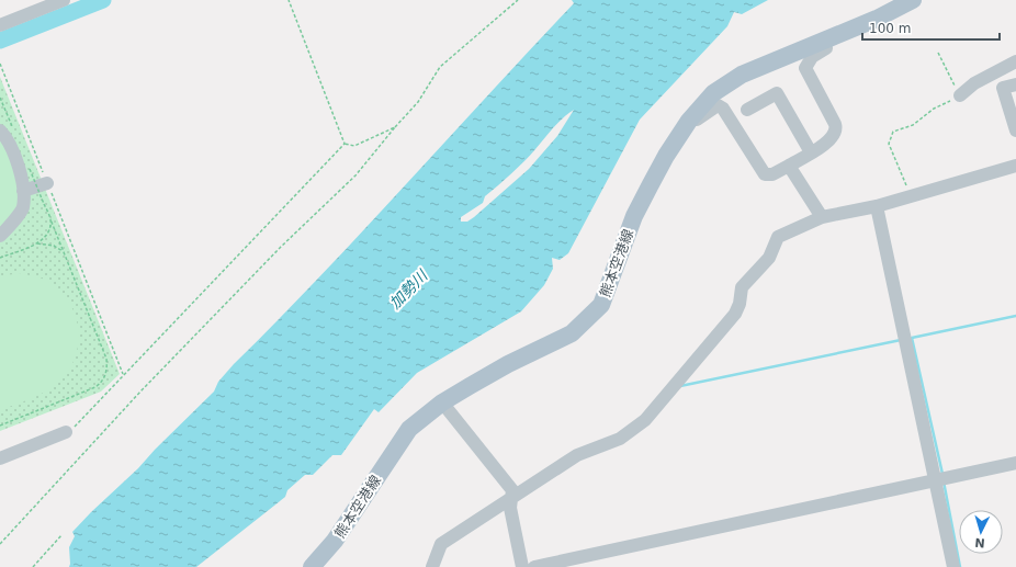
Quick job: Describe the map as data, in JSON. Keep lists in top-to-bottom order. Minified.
{"streets":{"main road":["熊本空港線"]},"water":["加勢川"],"scale_bar":"100 m","north":"bottom"}
